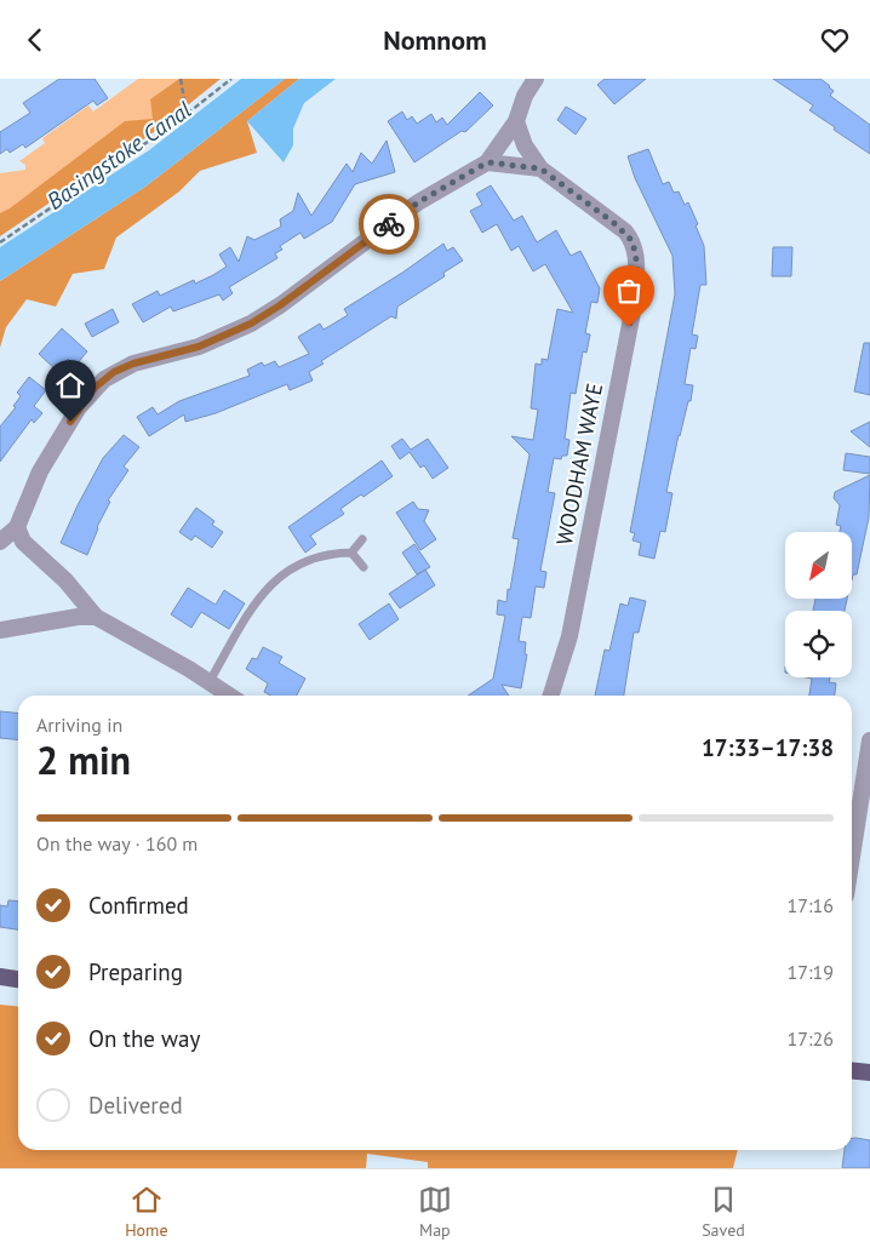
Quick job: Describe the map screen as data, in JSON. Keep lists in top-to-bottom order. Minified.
{"streets":{"street":["WOODHAM WAYE"]},"water":["Basingstoke Canal"],"north":"bottom left","page":{"header":"Nomnom","heading":["2 min","Arriving in","17:33–17:38"],"bar":"On the way · 160 m","list":[["Confirmed","17:16"],["Preparing","17:19"],["On the way","17:26"],"Delivered"],"tabs":["Home","Map","Saved"]}}
